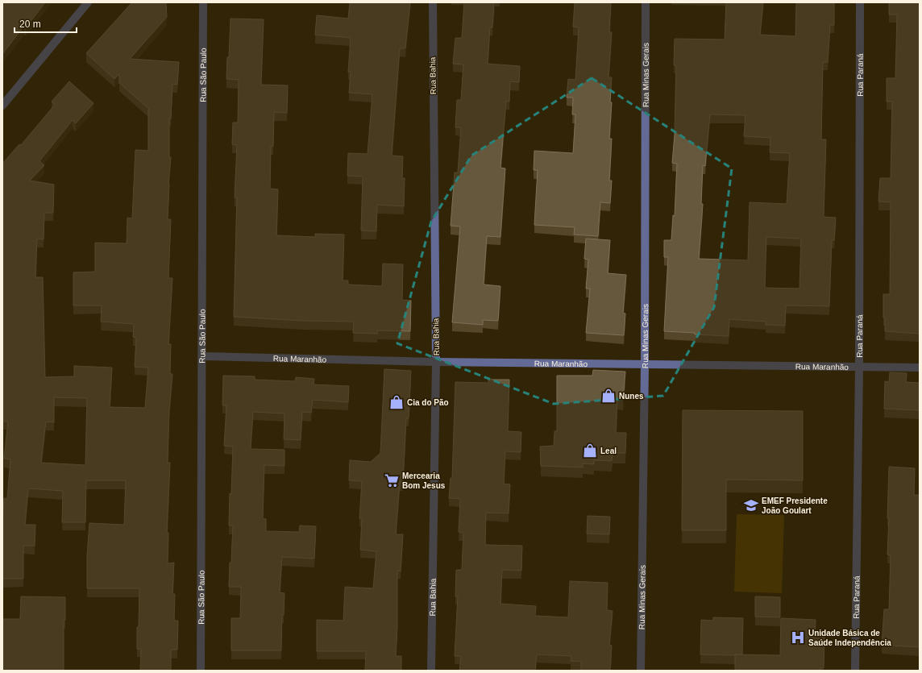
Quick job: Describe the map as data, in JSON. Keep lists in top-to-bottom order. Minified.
{"streets":{"street":["Rua São Paulo","Rua Bahia","Rua Minas Gerais","Rua Paraná","Rua Maranhão"]},"crossings":[["Rua São Paulo","Rua Maranhão"],["Rua Bahia","Rua Maranhão"],["Rua Minas Gerais","Rua Maranhão"],["Rua Paraná","Rua Maranhão"]],"places":{"shop":["Nunes","Cia do Pão","Leal"],"supermarket":["Mercearia Bom Jesus"],"school or university":["EMEF Presidente João Goulart"],"hospital":["Unidade Básica de Saúde Independência"]},"scale_bar":"20 m"}
